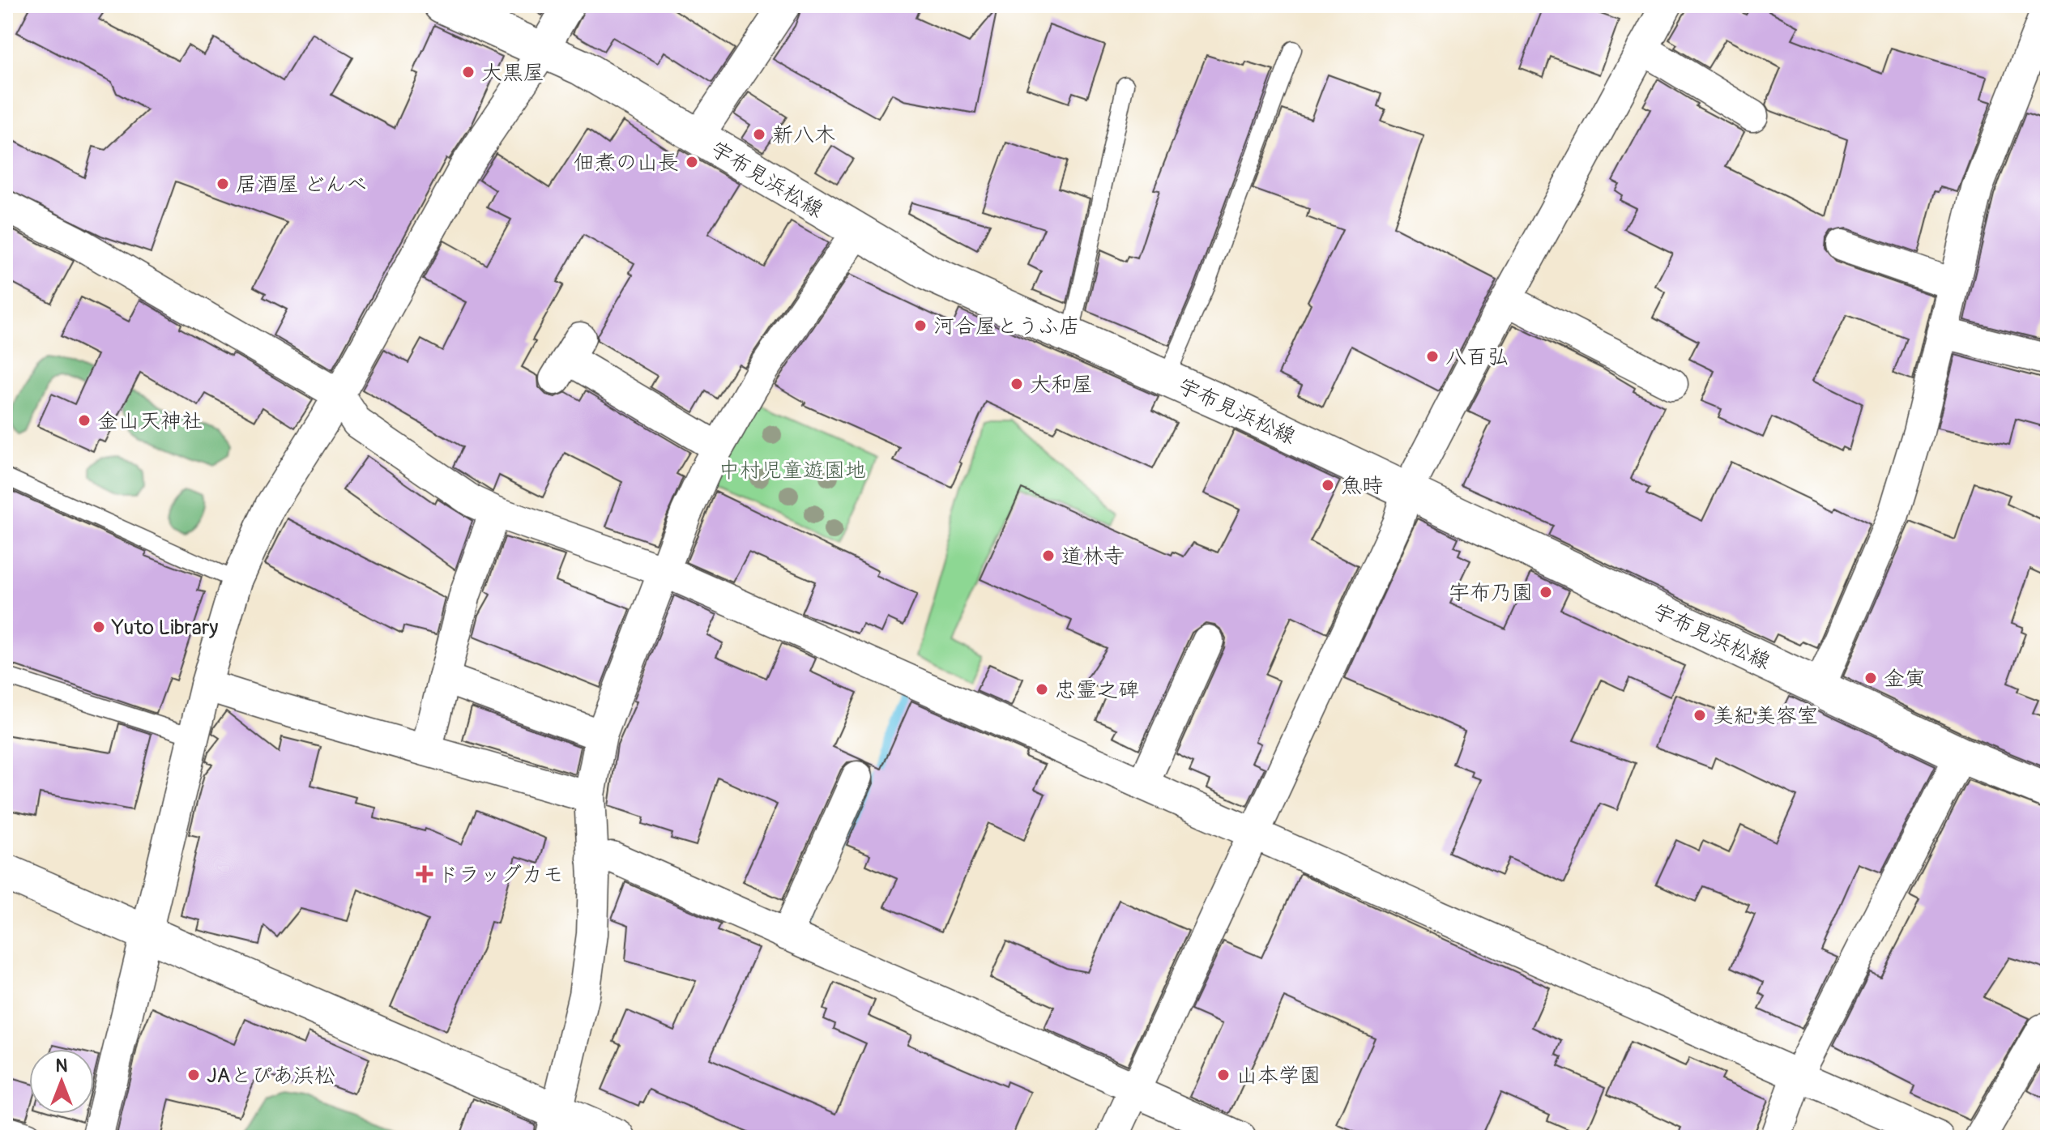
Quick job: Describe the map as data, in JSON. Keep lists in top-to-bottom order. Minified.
{"streets":{"main road":["宇布見浜松線"]},"parks":["中村児童遊園地"],"places":{"other":["大黒屋","新八木","佃煮の山長","居酒屋 どんべ","河合屋とうふ店","八百弘","大和屋","金山天神社","魚時","道林寺","宇布乃園","Yuto Library","金寅","忠霊之碑","美紀美容室","JAとぴあ浜松","山本学園"],"health":["ドラッグカモ"]},"north":"top"}
